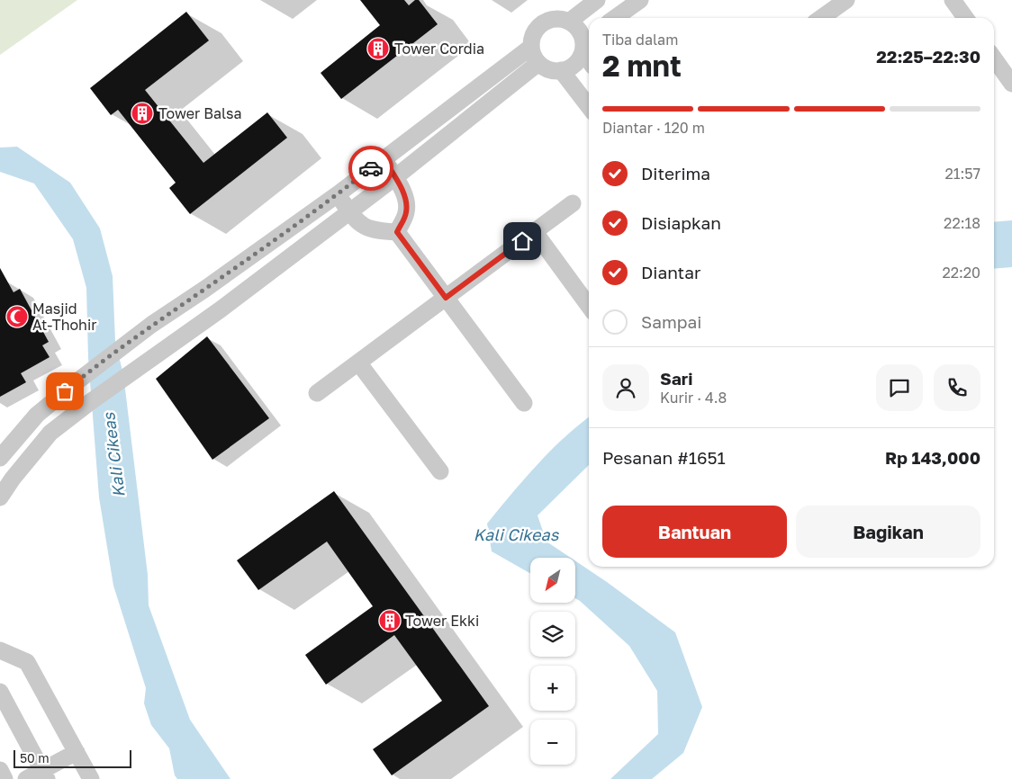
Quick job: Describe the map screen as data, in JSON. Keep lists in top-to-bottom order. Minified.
{"water":["Kali Cikeas"],"places":{"building":["Tower Cordia","Tower Balsa","Tower Ekki"],"mosque":["Masjid At-Thohir"]},"scale_bar":"50 m","north":"bottom left","page":{"heading":["2 mnt","Tiba dalam","22:25–22:30"],"panel":["Sari","Kurir · 4.8","Pesanan #1651","Rp 143,000"],"bar":"Diantar · 120 m","list":[["Diterima","21:57"],["Disiapkan","22:18"],["Diantar","22:20"],"Sampai"],"buttons":["Bantuan","Bagikan"],"map_buttons":["+","−"],"scale":"50 m"}}
